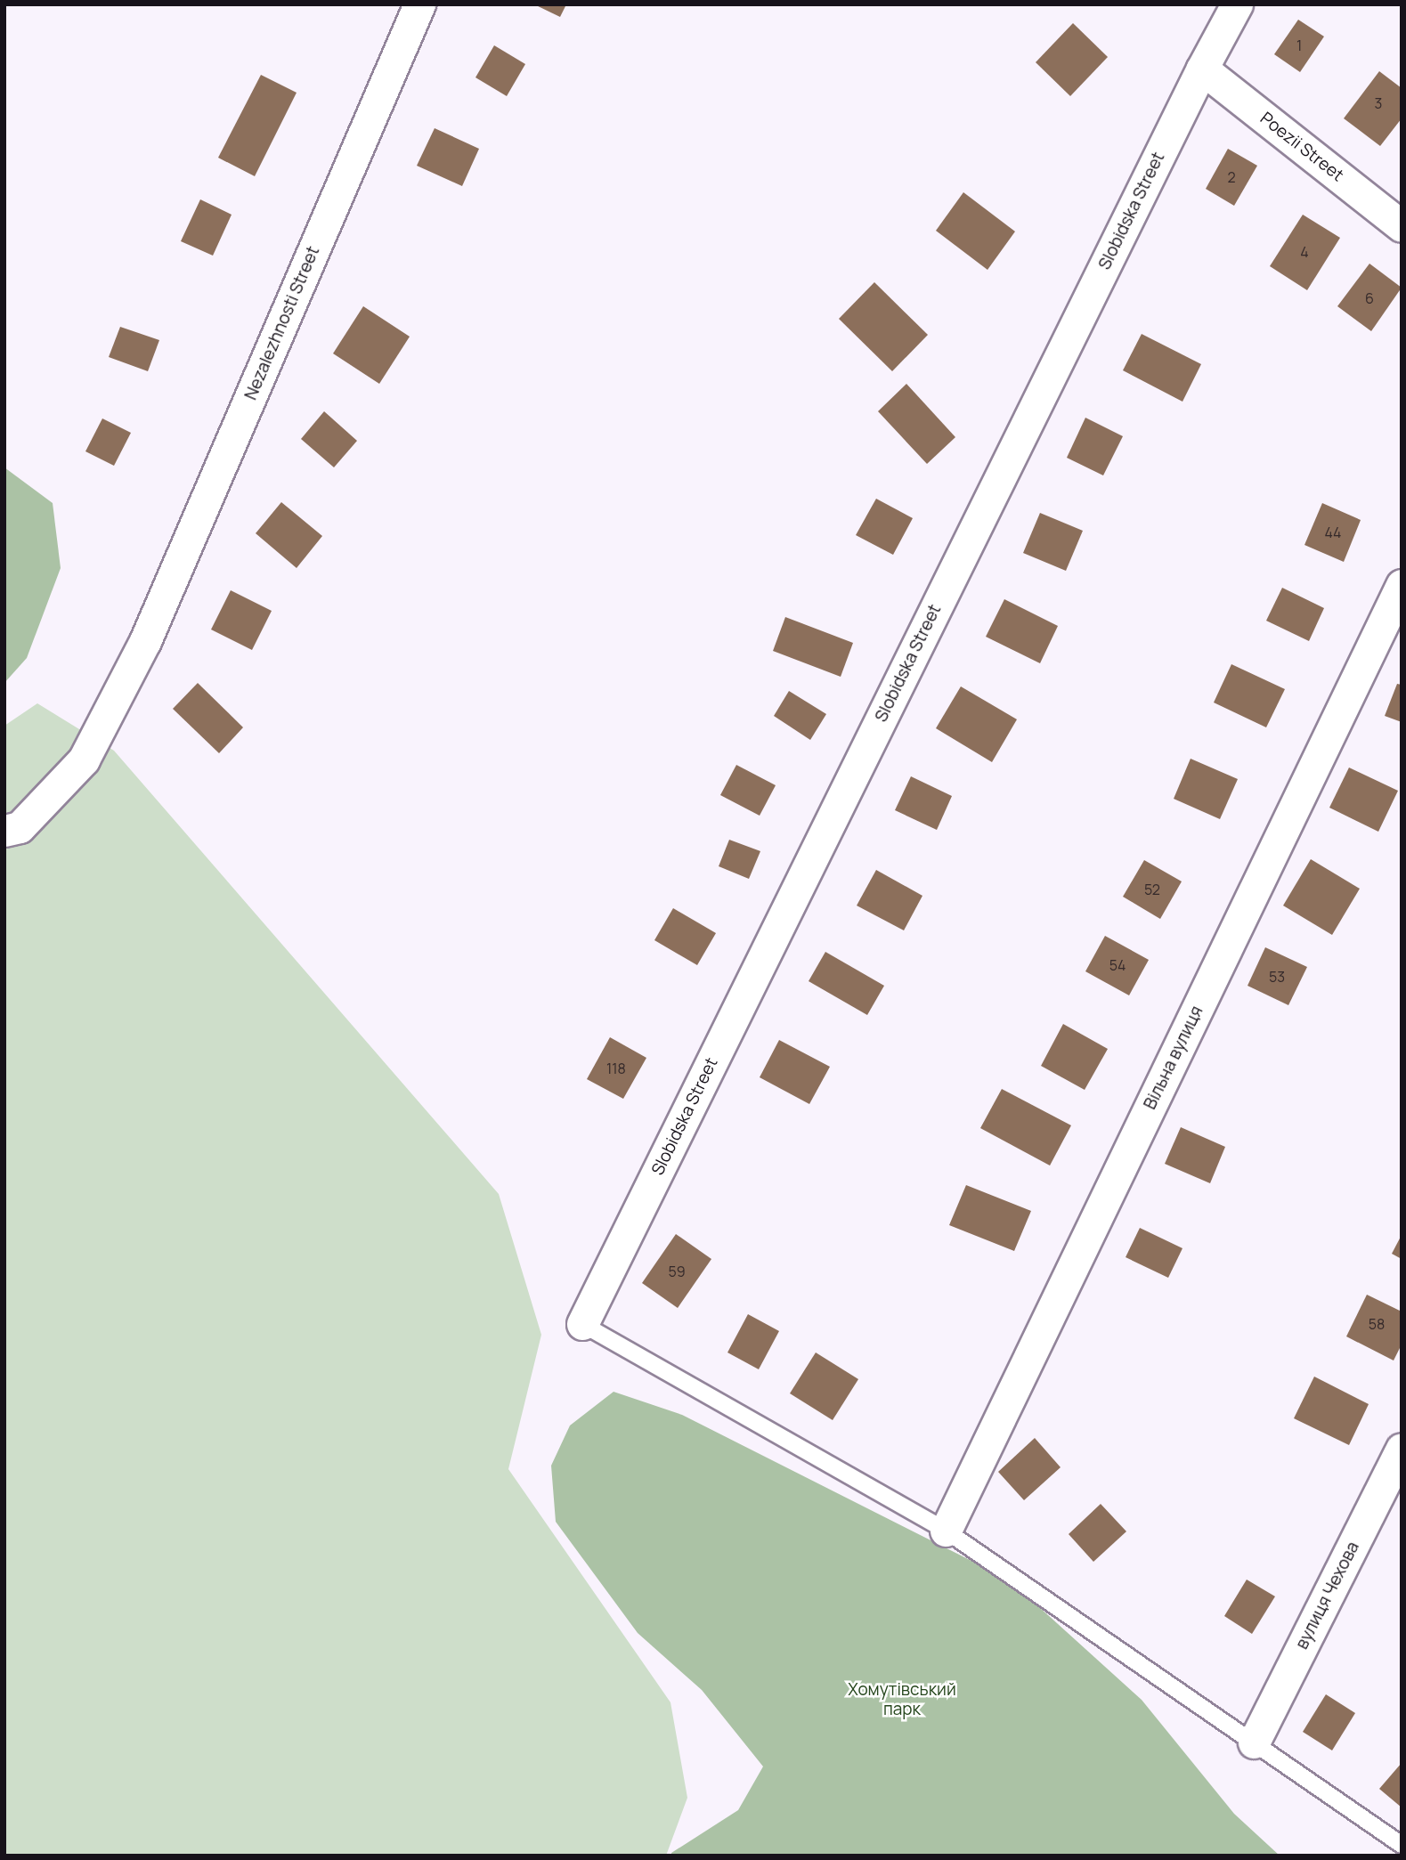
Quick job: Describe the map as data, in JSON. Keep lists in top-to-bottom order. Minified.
{"streets":{"street":["Poezii Street","Slobidska Street","Nezalezhnosti Street","Вільна вулиця","вулиця Чехова"]},"crossings":[["Poezii Street","Slobidska Street"]],"parks":["Хомутівський парк"],"house_numbers":["1","3","2","4","6","44","52","54","53","118","59","58"]}
